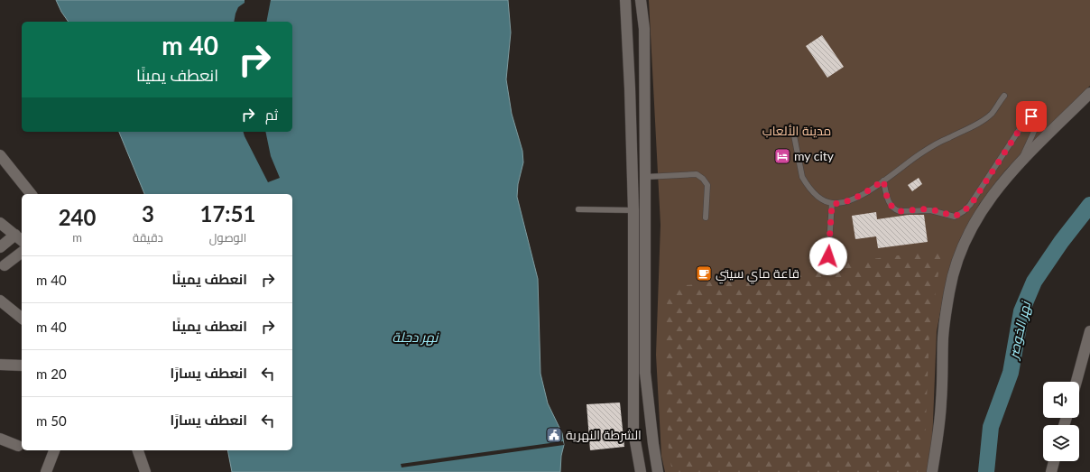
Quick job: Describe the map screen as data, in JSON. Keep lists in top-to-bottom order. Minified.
{"water":["نهر الخوصر","نهر دجلة"],"parks":["مدينة الألعاب"],"places":{"hotel":["my city"],"cafe":["قاعة ماي سيتي"],"public building":["الشرطة النهرية"]},"page":{"turn":["40 m","انعطف يمينًا"],"then":"ثم","eta":["17:51","الوصول","3","دقيقة","240","m"],"list":[{"name":"انعطف يمينًا","value":"40 m"},{"name":"انعطف يمينًا","value":"40 m"},{"name":"انعطف يسارًا","value":"20 m"},{"name":"انعطف يسارًا","value":"50 m"}]}}
